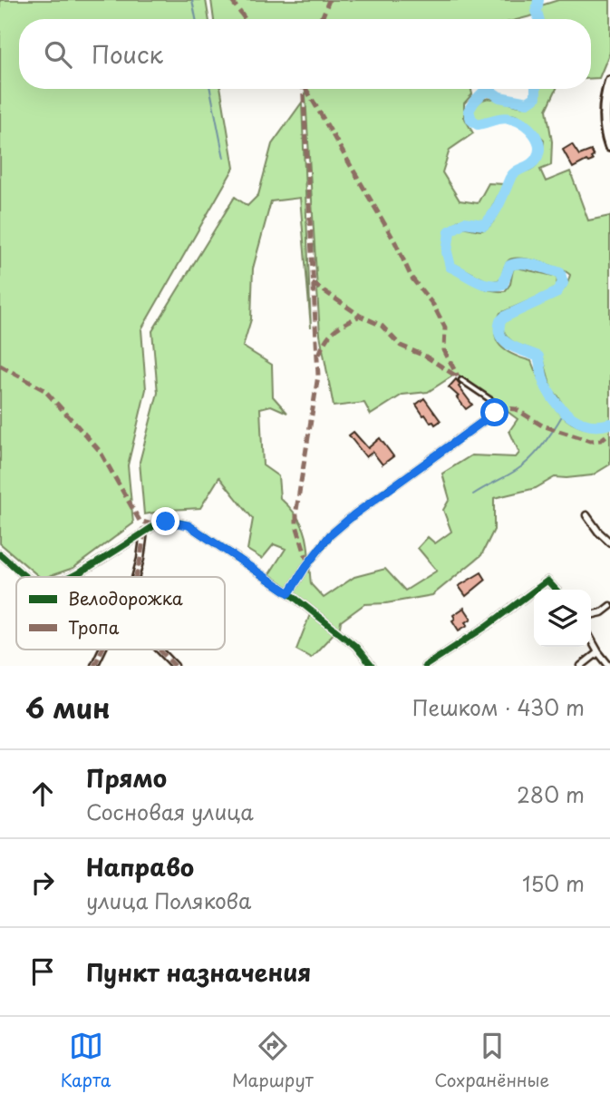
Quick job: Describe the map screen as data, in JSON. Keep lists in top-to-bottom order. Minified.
{"legend":["Велодорожка","Тропа"],"page":{"search":"Поиск","heading":["6 мин","Пешком · 430 m"],"list":[["Прямо","Сосновая улица","280 m"],["Направо","улица Полякова","150 m"],"Пункт назначения"],"nav":["Карта","Маршрут","Сохранённые"]}}
